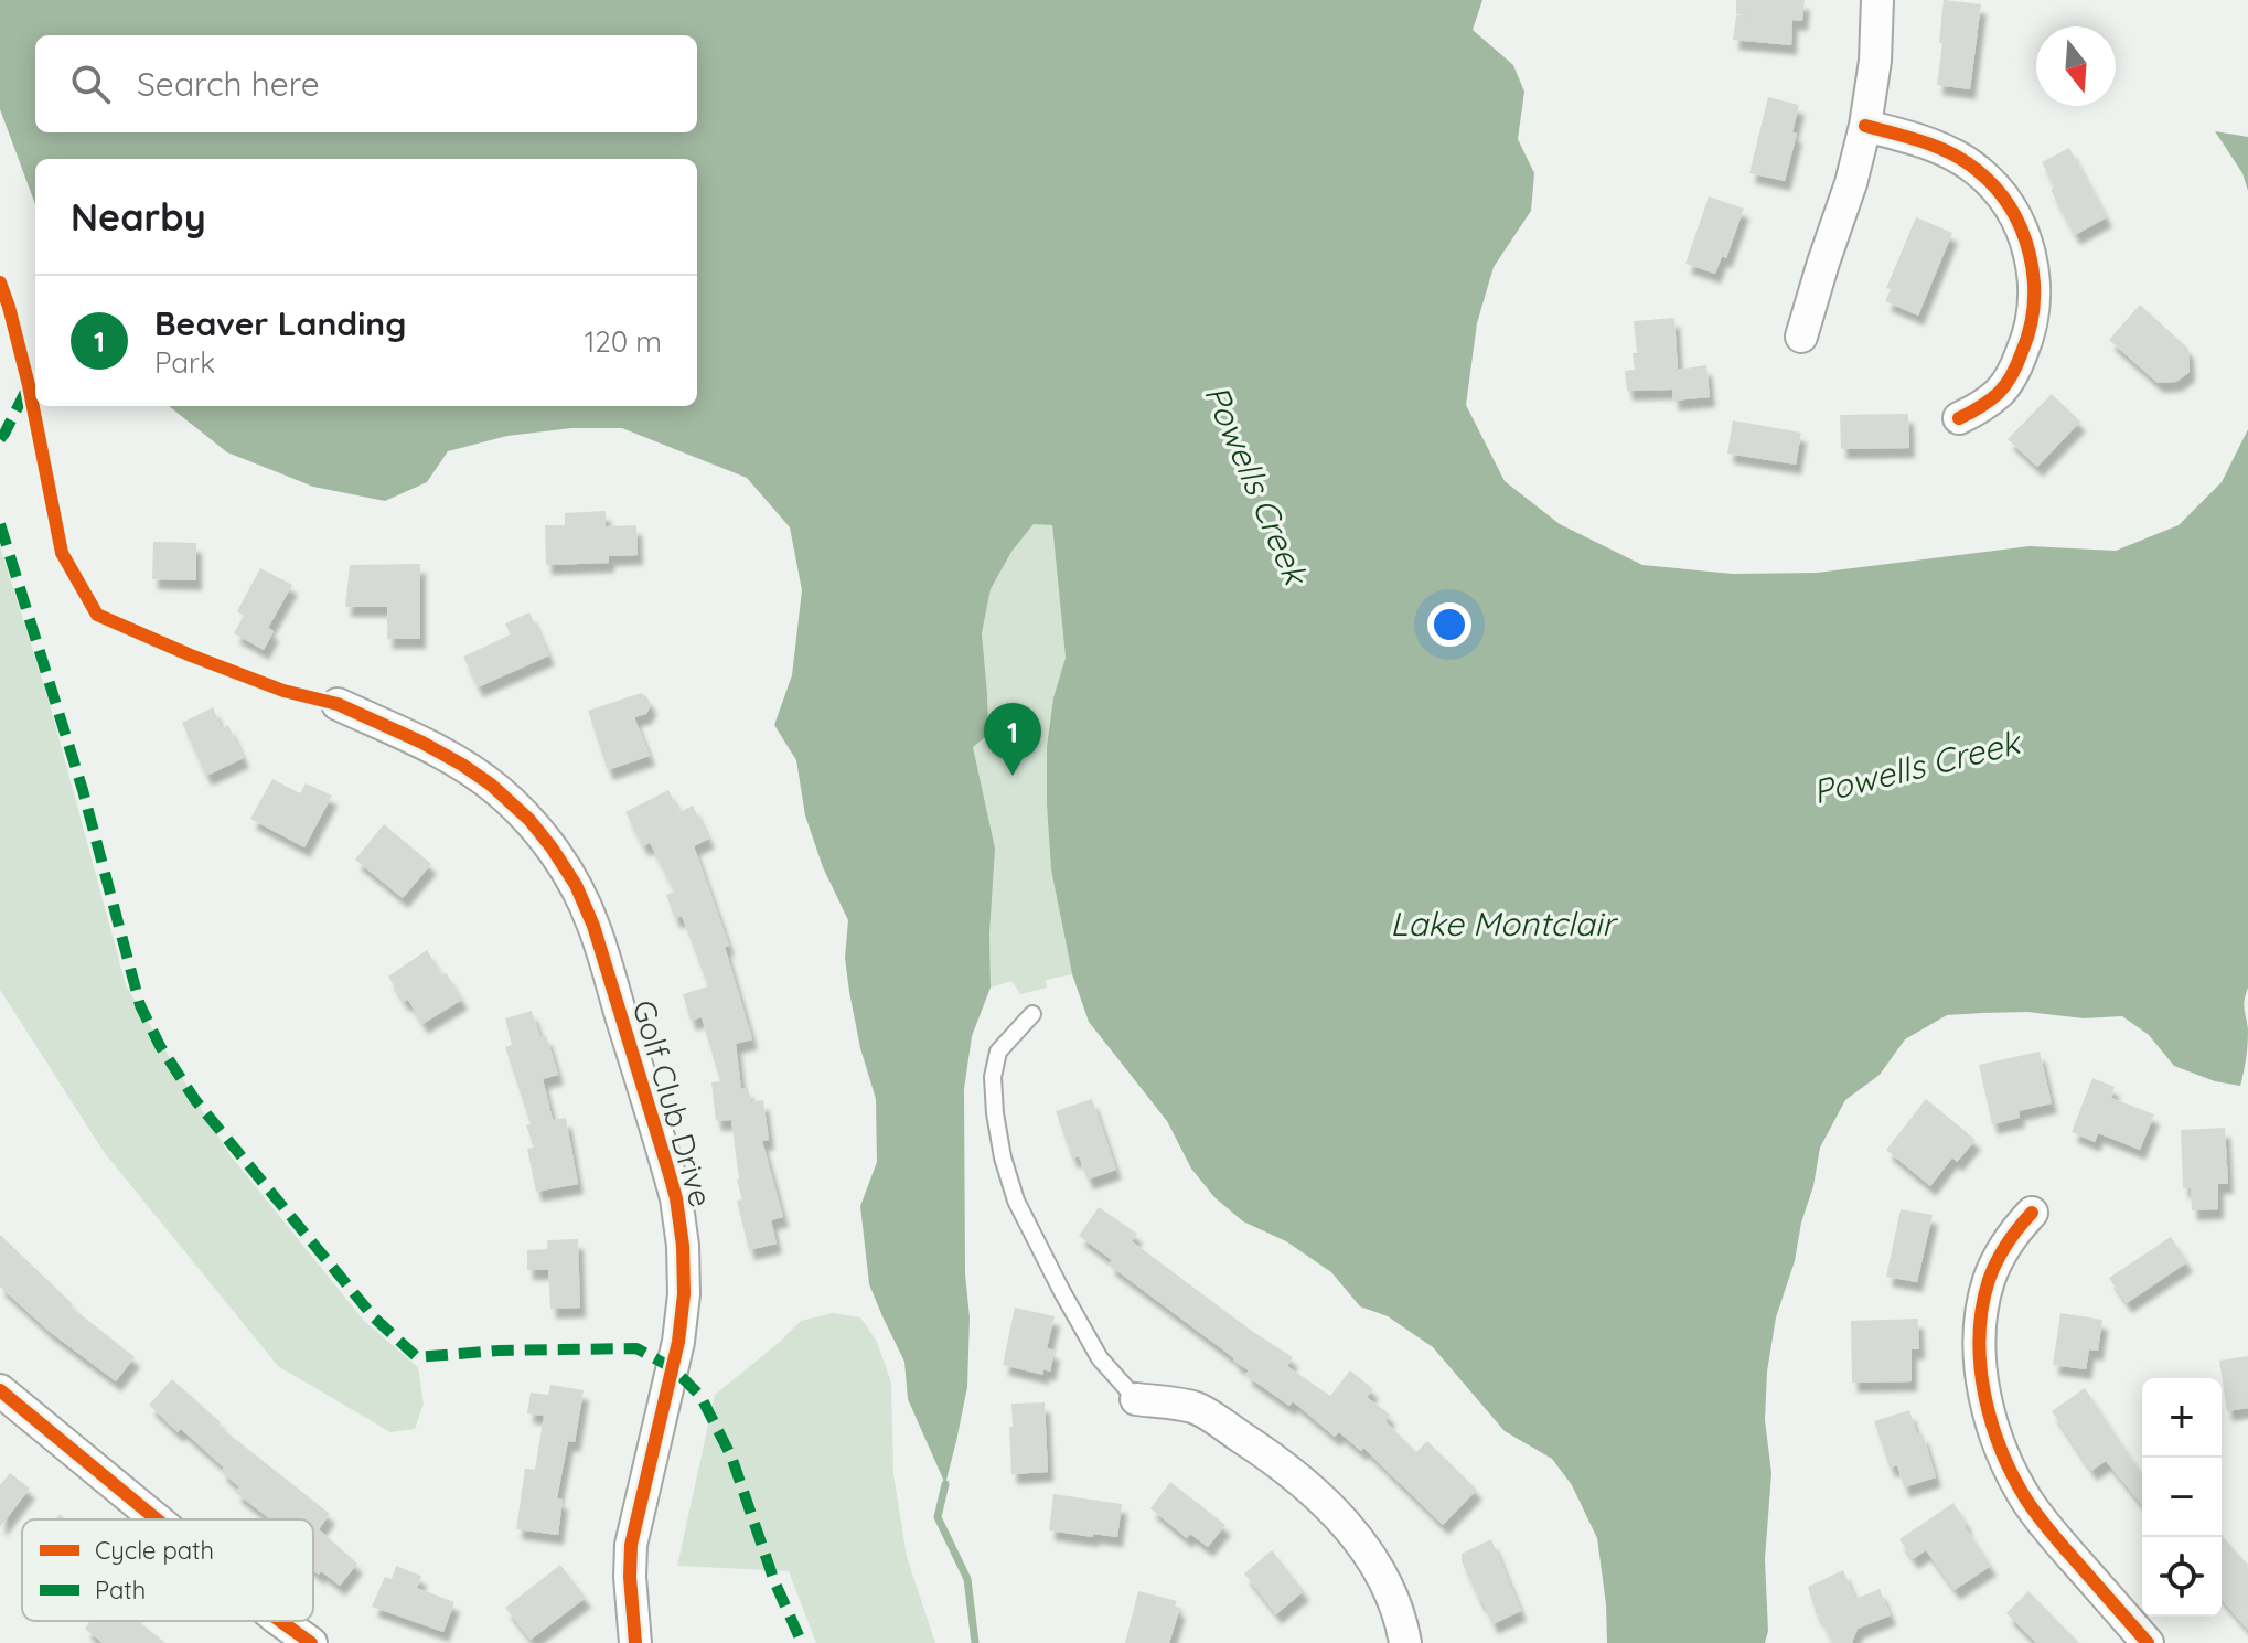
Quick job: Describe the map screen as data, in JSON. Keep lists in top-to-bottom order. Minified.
{"streets":{"street":["Golf Club Drive"]},"water":["Powells Creek","Lake Montclair"],"legend":["Cycle path","Path"],"north":"bottom","page":{"search":"Search here","heading":"Nearby","list":[{"mark":"1","name":"Beaver Landing","note":"Park","value":"120 m"}],"pins":"1","map_buttons":["+","−"]}}
